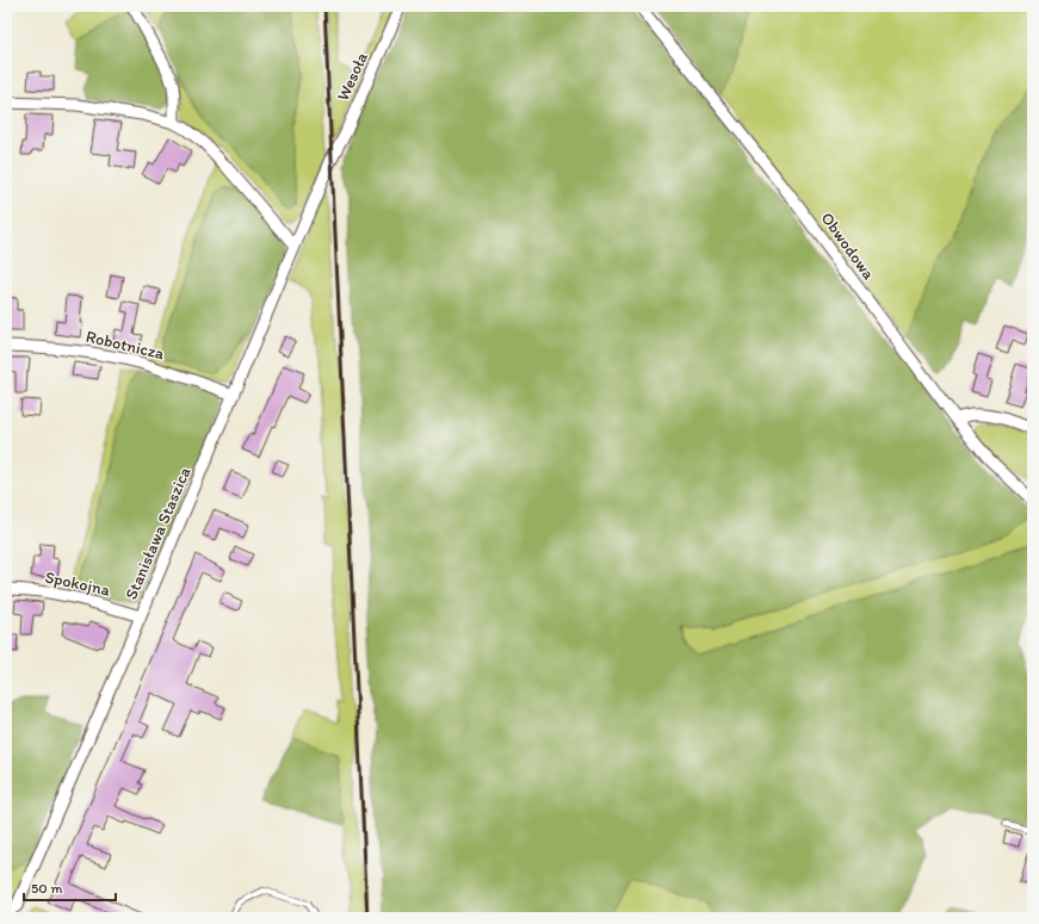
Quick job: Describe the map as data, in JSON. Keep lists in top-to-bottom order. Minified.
{"streets":{"street":["Wesoła","Obwodowa","Robotnicza","Stanisława Staszica","Spokojna"]},"crossings":[["Wesoła","Stanisława Staszica"],["Robotnicza","Stanisława Staszica"],["Stanisława Staszica","Spokojna"]],"scale_bar":"50 m"}
